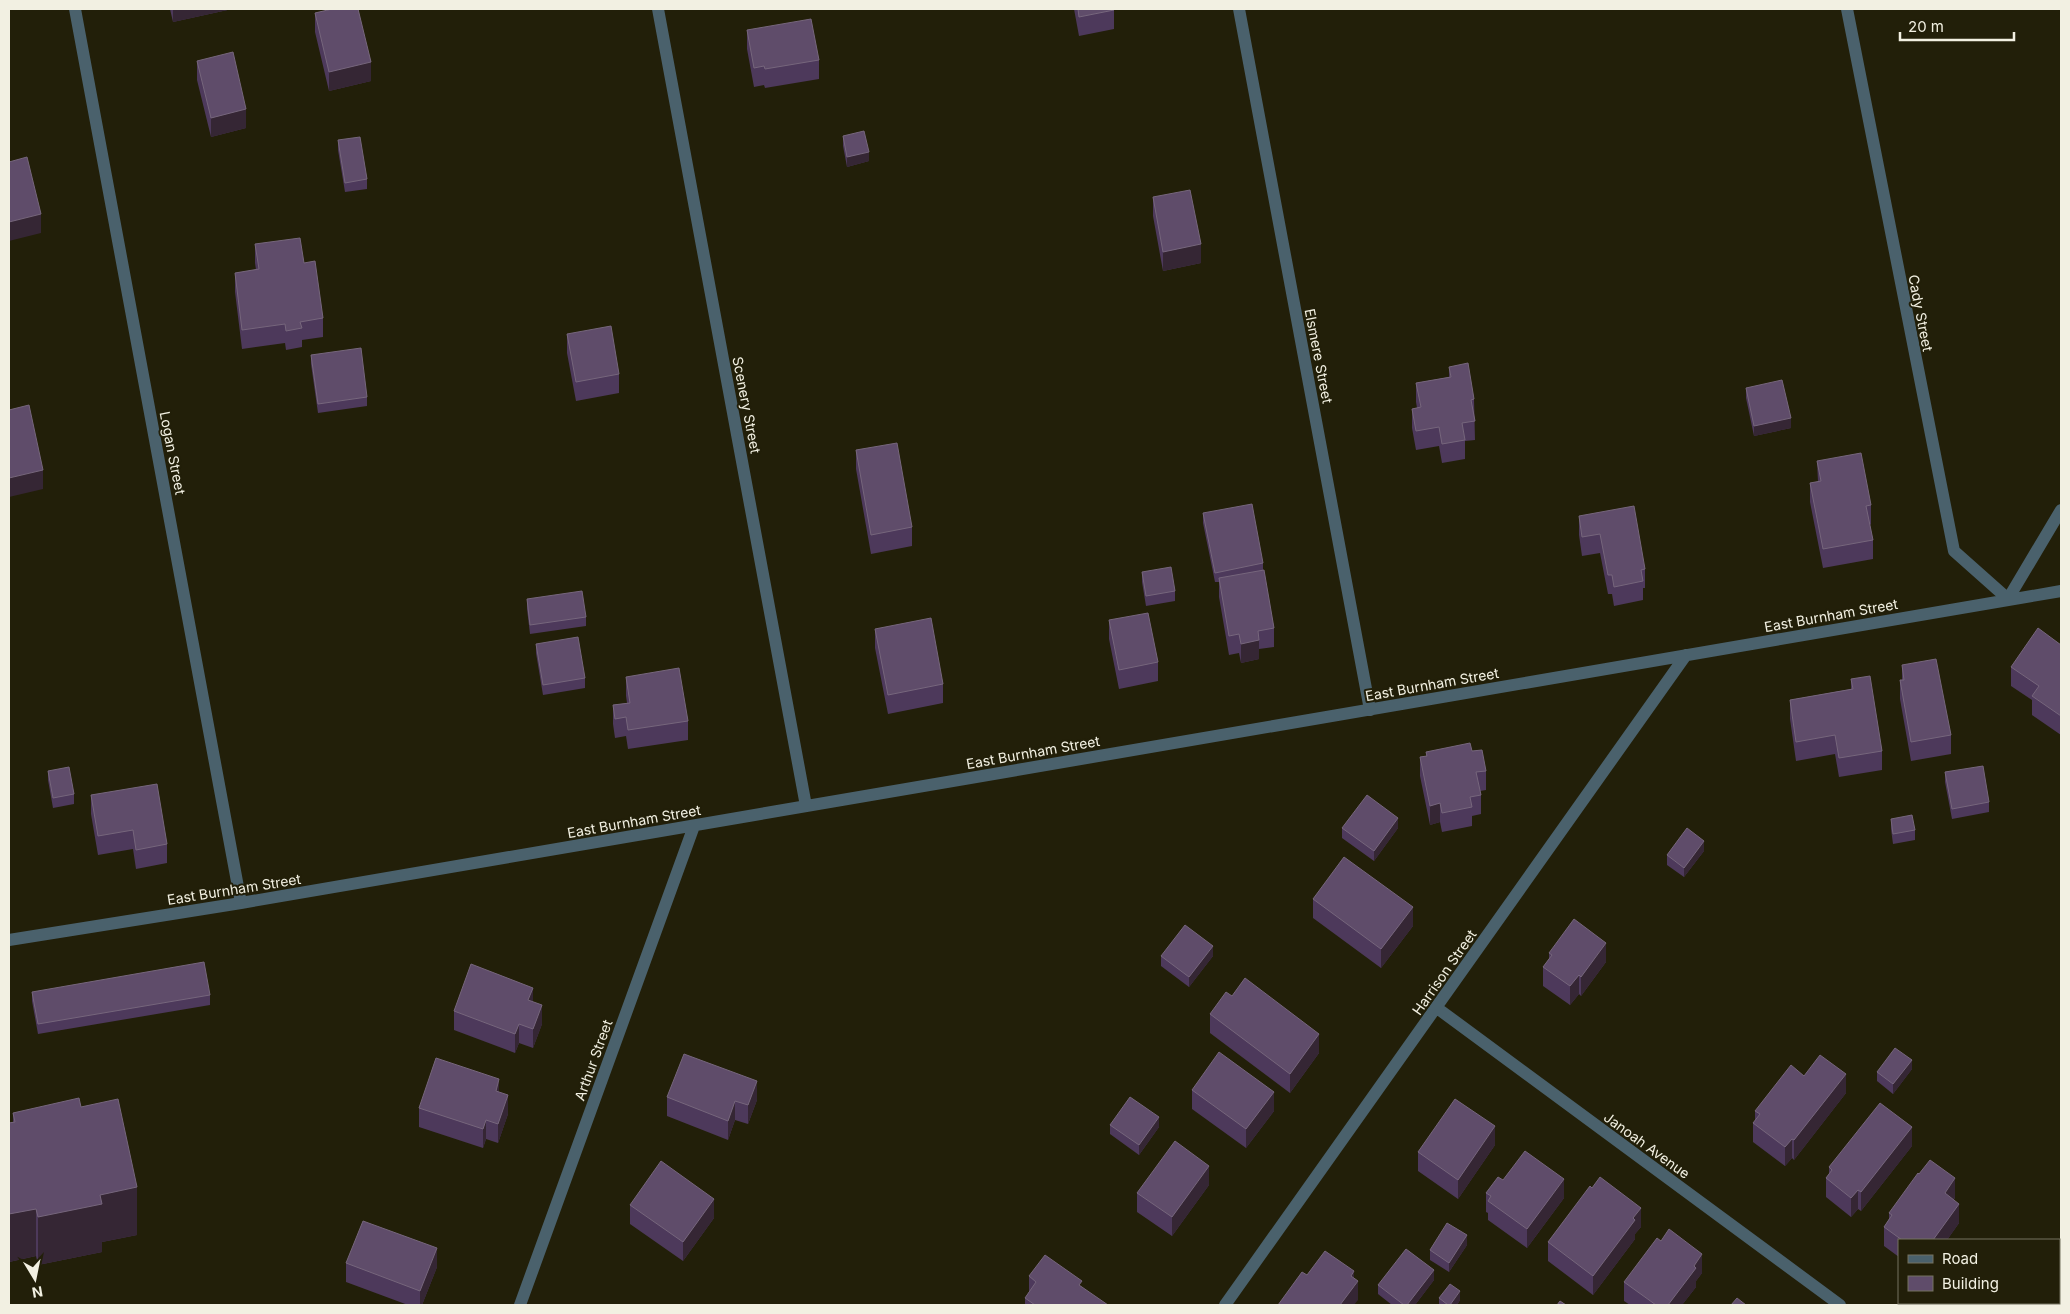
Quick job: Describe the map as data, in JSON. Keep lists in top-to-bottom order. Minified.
{"streets":{"street":["Cady Street","Elsmere Street","Scenery Street","Logan Street","East Burnham Street","Harrison Street","Arthur Street","Janoah Avenue"]},"crossings":[["Cady Street","East Burnham Street"],["Elsmere Street","East Burnham Street"],["Scenery Street","East Burnham Street"],["Logan Street","East Burnham Street"],["East Burnham Street","Harrison Street"],["East Burnham Street","Arthur Street"],["Harrison Street","Janoah Avenue"]],"legend":["Road","Building"],"scale_bar":"20 m","north":"bottom"}
